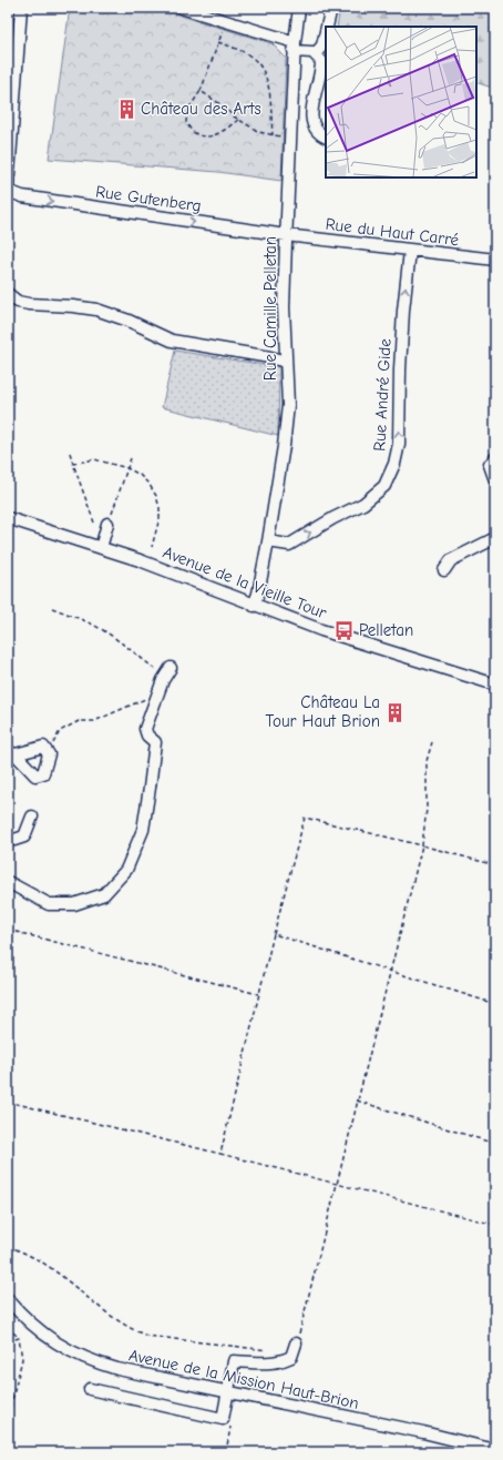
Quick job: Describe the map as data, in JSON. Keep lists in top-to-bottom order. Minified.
{"streets":{"street":["Rue Gutenberg","Rue du Haut Carré","Rue Camille Pelletan","Rue André Gide","Avenue de la Vieille Tour","Avenue de la Mission Haut-Brion"]},"crossings":[["Rue Gutenberg","Rue du Haut Carré"],["Rue Gutenberg","Rue Camille Pelletan"],["Rue du Haut Carré","Rue Camille Pelletan"],["Rue du Haut Carré","Rue André Gide"],["Rue Camille Pelletan","Rue André Gide"],["Rue Camille Pelletan","Avenue de la Vieille Tour"]],"one_way":["Rue Gutenberg","Rue André Gide"],"places":{"building":["Château des Arts","Château La Tour Haut Brion"],"bus stop":["Pelletan"]}}
